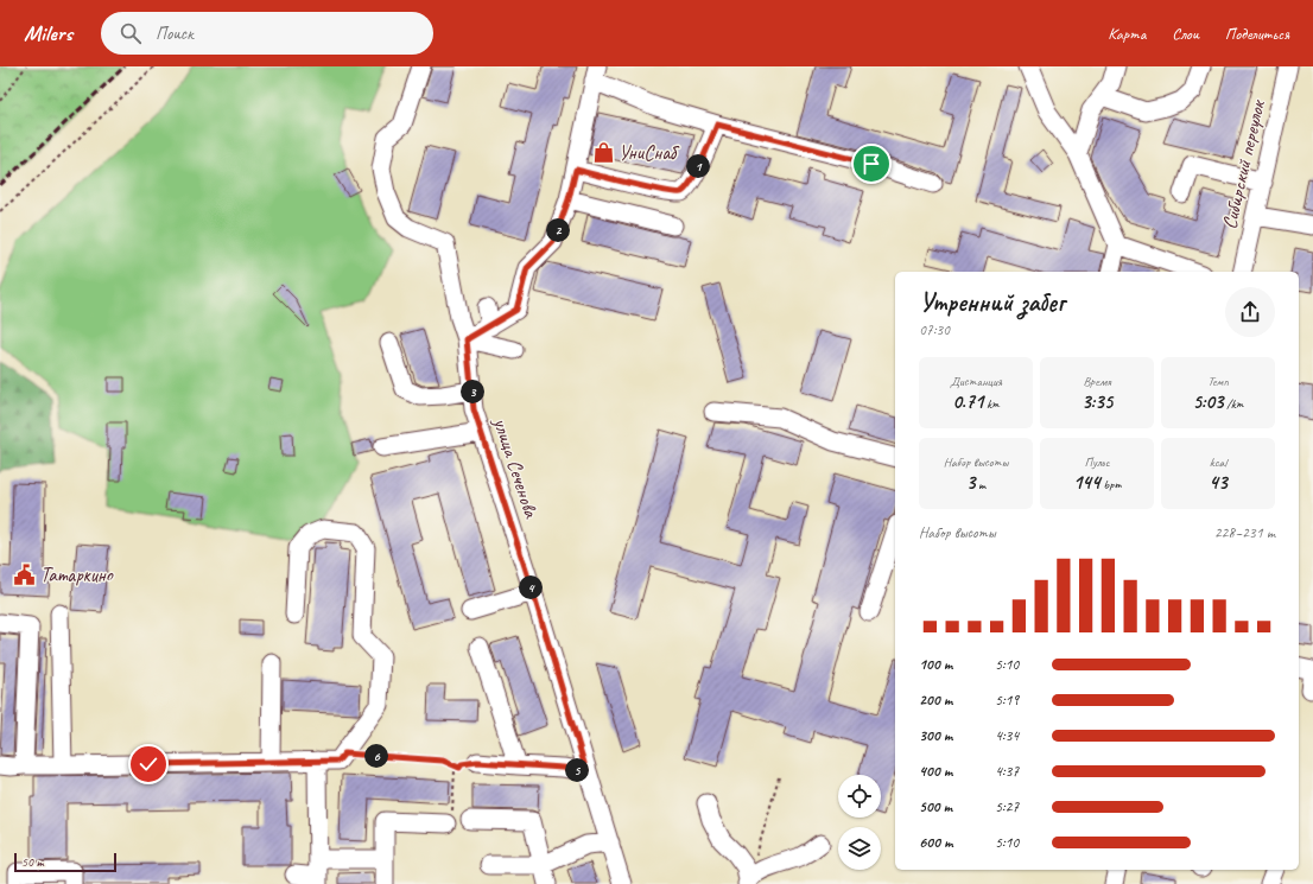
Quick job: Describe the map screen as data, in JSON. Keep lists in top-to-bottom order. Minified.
{"streets":{"street":["Сибирский переулок","улица Сеченова"]},"places":{"shop":["УниСнаб"],"public building":["Татаркино"]},"scale_bar":"50 m","page":{"header":"Milers","search":"Поиск","nav":["Карта","Слои","Поделиться"],"pins":["1","2","3","4","6","5"],"heading":["Утренний забег","07:30"],"stats":[["Дистанция","0.71 km"],["Время","3:35"],["Темп","5:03 /km"],["Набор высоты","3 m"],["Пульс","144 bpm"],["kcal","43"]],"chart":["Набор высоты","228–231 m"],"list":[{"name":"100 m","note":"5:10"},{"name":"200 m","note":"5:19"},{"name":"300 m","note":"4:34"},{"name":"400 m","note":"4:37"},{"name":"500 m","note":"5:27"},{"name":"600 m","note":"5:10"}],"scale":"50 m"}}
